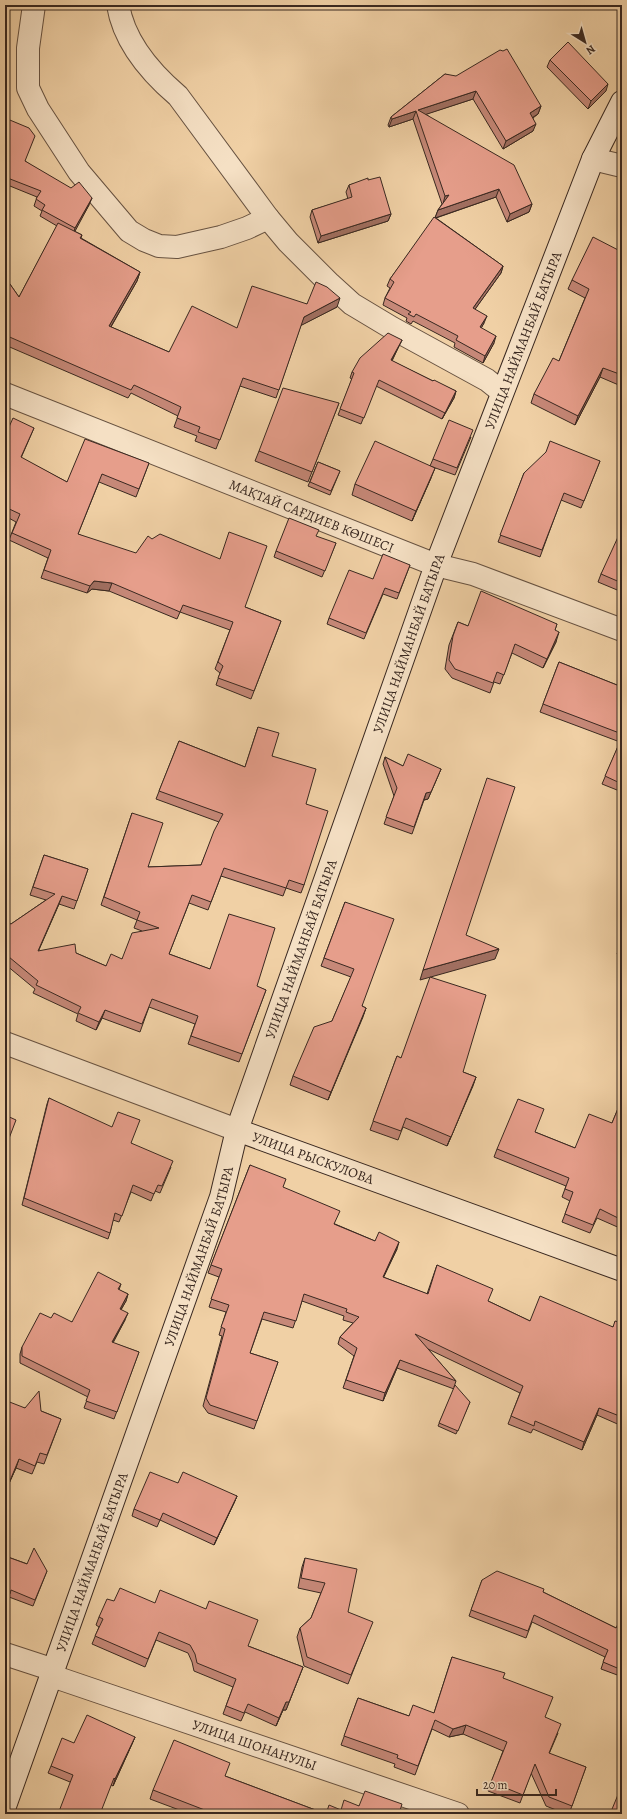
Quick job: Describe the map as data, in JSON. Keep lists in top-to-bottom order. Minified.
{"streets":{"street":["УЛИЦА НАЙМАНБАЙ БАТЫРА","МАҚТАЙ САҒДИЕВ КӨШЕСІ","УЛИЦА РЫСКУЛОВА","УЛИЦА ШОНАНУЛЫ"]},"crossings":[["УЛИЦА НАЙМАНБАЙ БАТЫРА","МАҚТАЙ САҒДИЕВ КӨШЕСІ"],["УЛИЦА НАЙМАНБАЙ БАТЫРА","УЛИЦА РЫСКУЛОВА"],["УЛИЦА НАЙМАНБАЙ БАТЫРА","УЛИЦА ШОНАНУЛЫ"]],"scale_bar":"20 m","north":"bottom right"}
